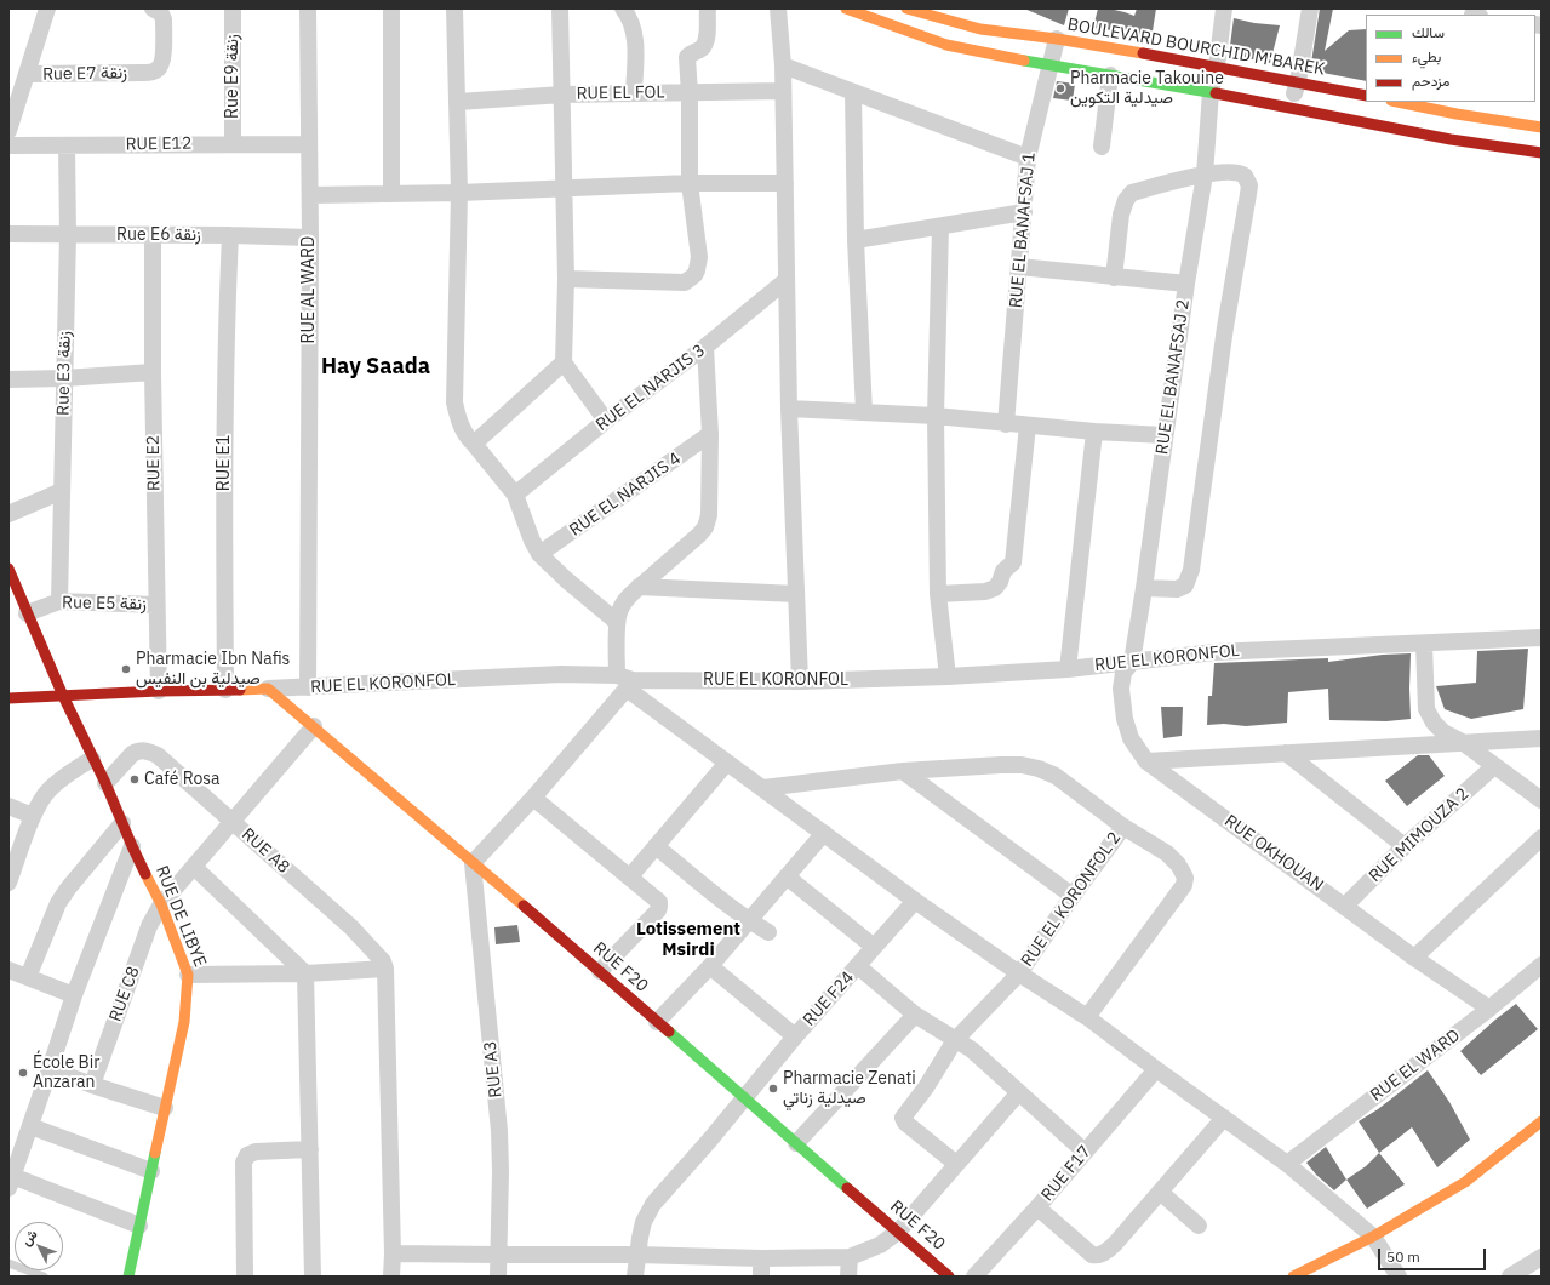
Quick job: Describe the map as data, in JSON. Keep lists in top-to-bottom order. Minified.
{"streets":{"street":["BOULEVARD BOURCHID M'BAREK","Rue E7 زنقة","Rue E9 زنقة","RUE EL FOL","RUE E12","RUE EL BANAFSAJ 1","Rue E6 زنقة","RUE AL WARD","Rue E3 زنقة","RUE EL BANAFSAJ 2","RUE EL NARJIS 3","RUE E2","RUE E1","RUE EL NARJIS 4","Rue E5 زنقة","RUE EL KORONFOL","RUE MIMOUZA 2","RUE A8","RUE OKHOUAN","RUE EL KORONFOL 2","RUE DE LIBYE","RUE F20","RUE C8","RUE F24","RUE EL WARD","RUE A3","RUE F17"]},"crossings":[["BOULEVARD BOURCHID M'BAREK","RUE EL BANAFSAJ 1"],["BOULEVARD BOURCHID M'BAREK","RUE EL BANAFSAJ 2"],["Rue E9 زنقة","RUE E12"],["RUE E12","RUE AL WARD"],["RUE E12","Rue E3 زنقة"],["Rue E6 زنقة","RUE AL WARD"],["Rue E6 زنقة","Rue E3 زنقة"],["Rue E6 زنقة","RUE E2"],["Rue E6 زنقة","RUE E1"],["RUE AL WARD","RUE EL KORONFOL"],["Rue E3 زنقة","Rue E5 زنقة"],["RUE EL BANAFSAJ 2","RUE EL KORONFOL"],["RUE EL BANAFSAJ 2","RUE OKHOUAN"],["RUE EL NARJIS 3","RUE EL NARJIS 4"],["RUE E2","Rue E5 زنقة"],["RUE E2","RUE EL KORONFOL"],["RUE E1","RUE EL KORONFOL"],["Rue E5 زنقة","RUE DE LIBYE"],["RUE EL KORONFOL","RUE OKHOUAN"],["RUE EL KORONFOL","RUE DE LIBYE"],["RUE EL KORONFOL","RUE F20"],["RUE MIMOUZA 2","RUE OKHOUAN"],["RUE A8","RUE DE LIBYE"],["RUE A8","RUE C8"],["RUE OKHOUAN","RUE EL WARD"],["RUE DE LIBYE","RUE C8"],["RUE F20","RUE C8"],["RUE F20","RUE F24"],["RUE F20","RUE A3"]],"districts":["Hay Saada","Lotissement Msirdi"],"places":["Pharmacie Takouine صيدلية التكوين","Pharmacie Ibn Nafis صيدلية بن النفيس","Café Rosa","École Bir Anzaran","Pharmacie Zenati صيدلية زناتي"],"legend":["سالك","بطيء","مزدحم"],"scale_bar":"50 m","north":"top left"}
